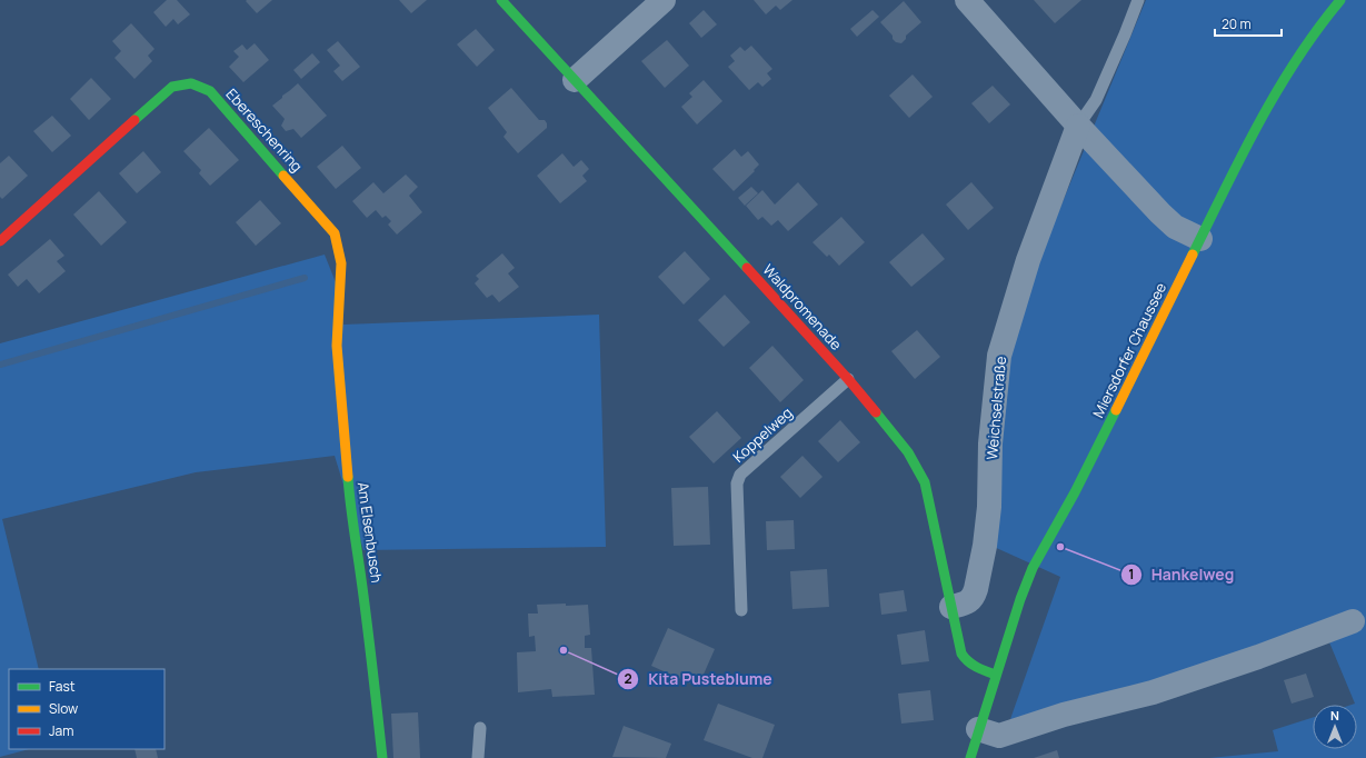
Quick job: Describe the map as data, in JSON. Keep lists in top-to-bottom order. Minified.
{"streets":{"street":["Ebereschenring","Waldpromenade","Miersdorfer Chaussee","Weichselstraße","Am Elsenbusch"],"lane":["Koppelweg"]},"crossings":[["Ebereschenring","Am Elsenbusch"],["Waldpromenade","Miersdorfer Chaussee"],["Waldpromenade","Weichselstraße"],["Waldpromenade","Koppelweg"]],"places":["Hankelweg","Kita Pusteblume"],"legend":["Fast","Slow","Jam"],"scale_bar":"20 m","north":"top"}
